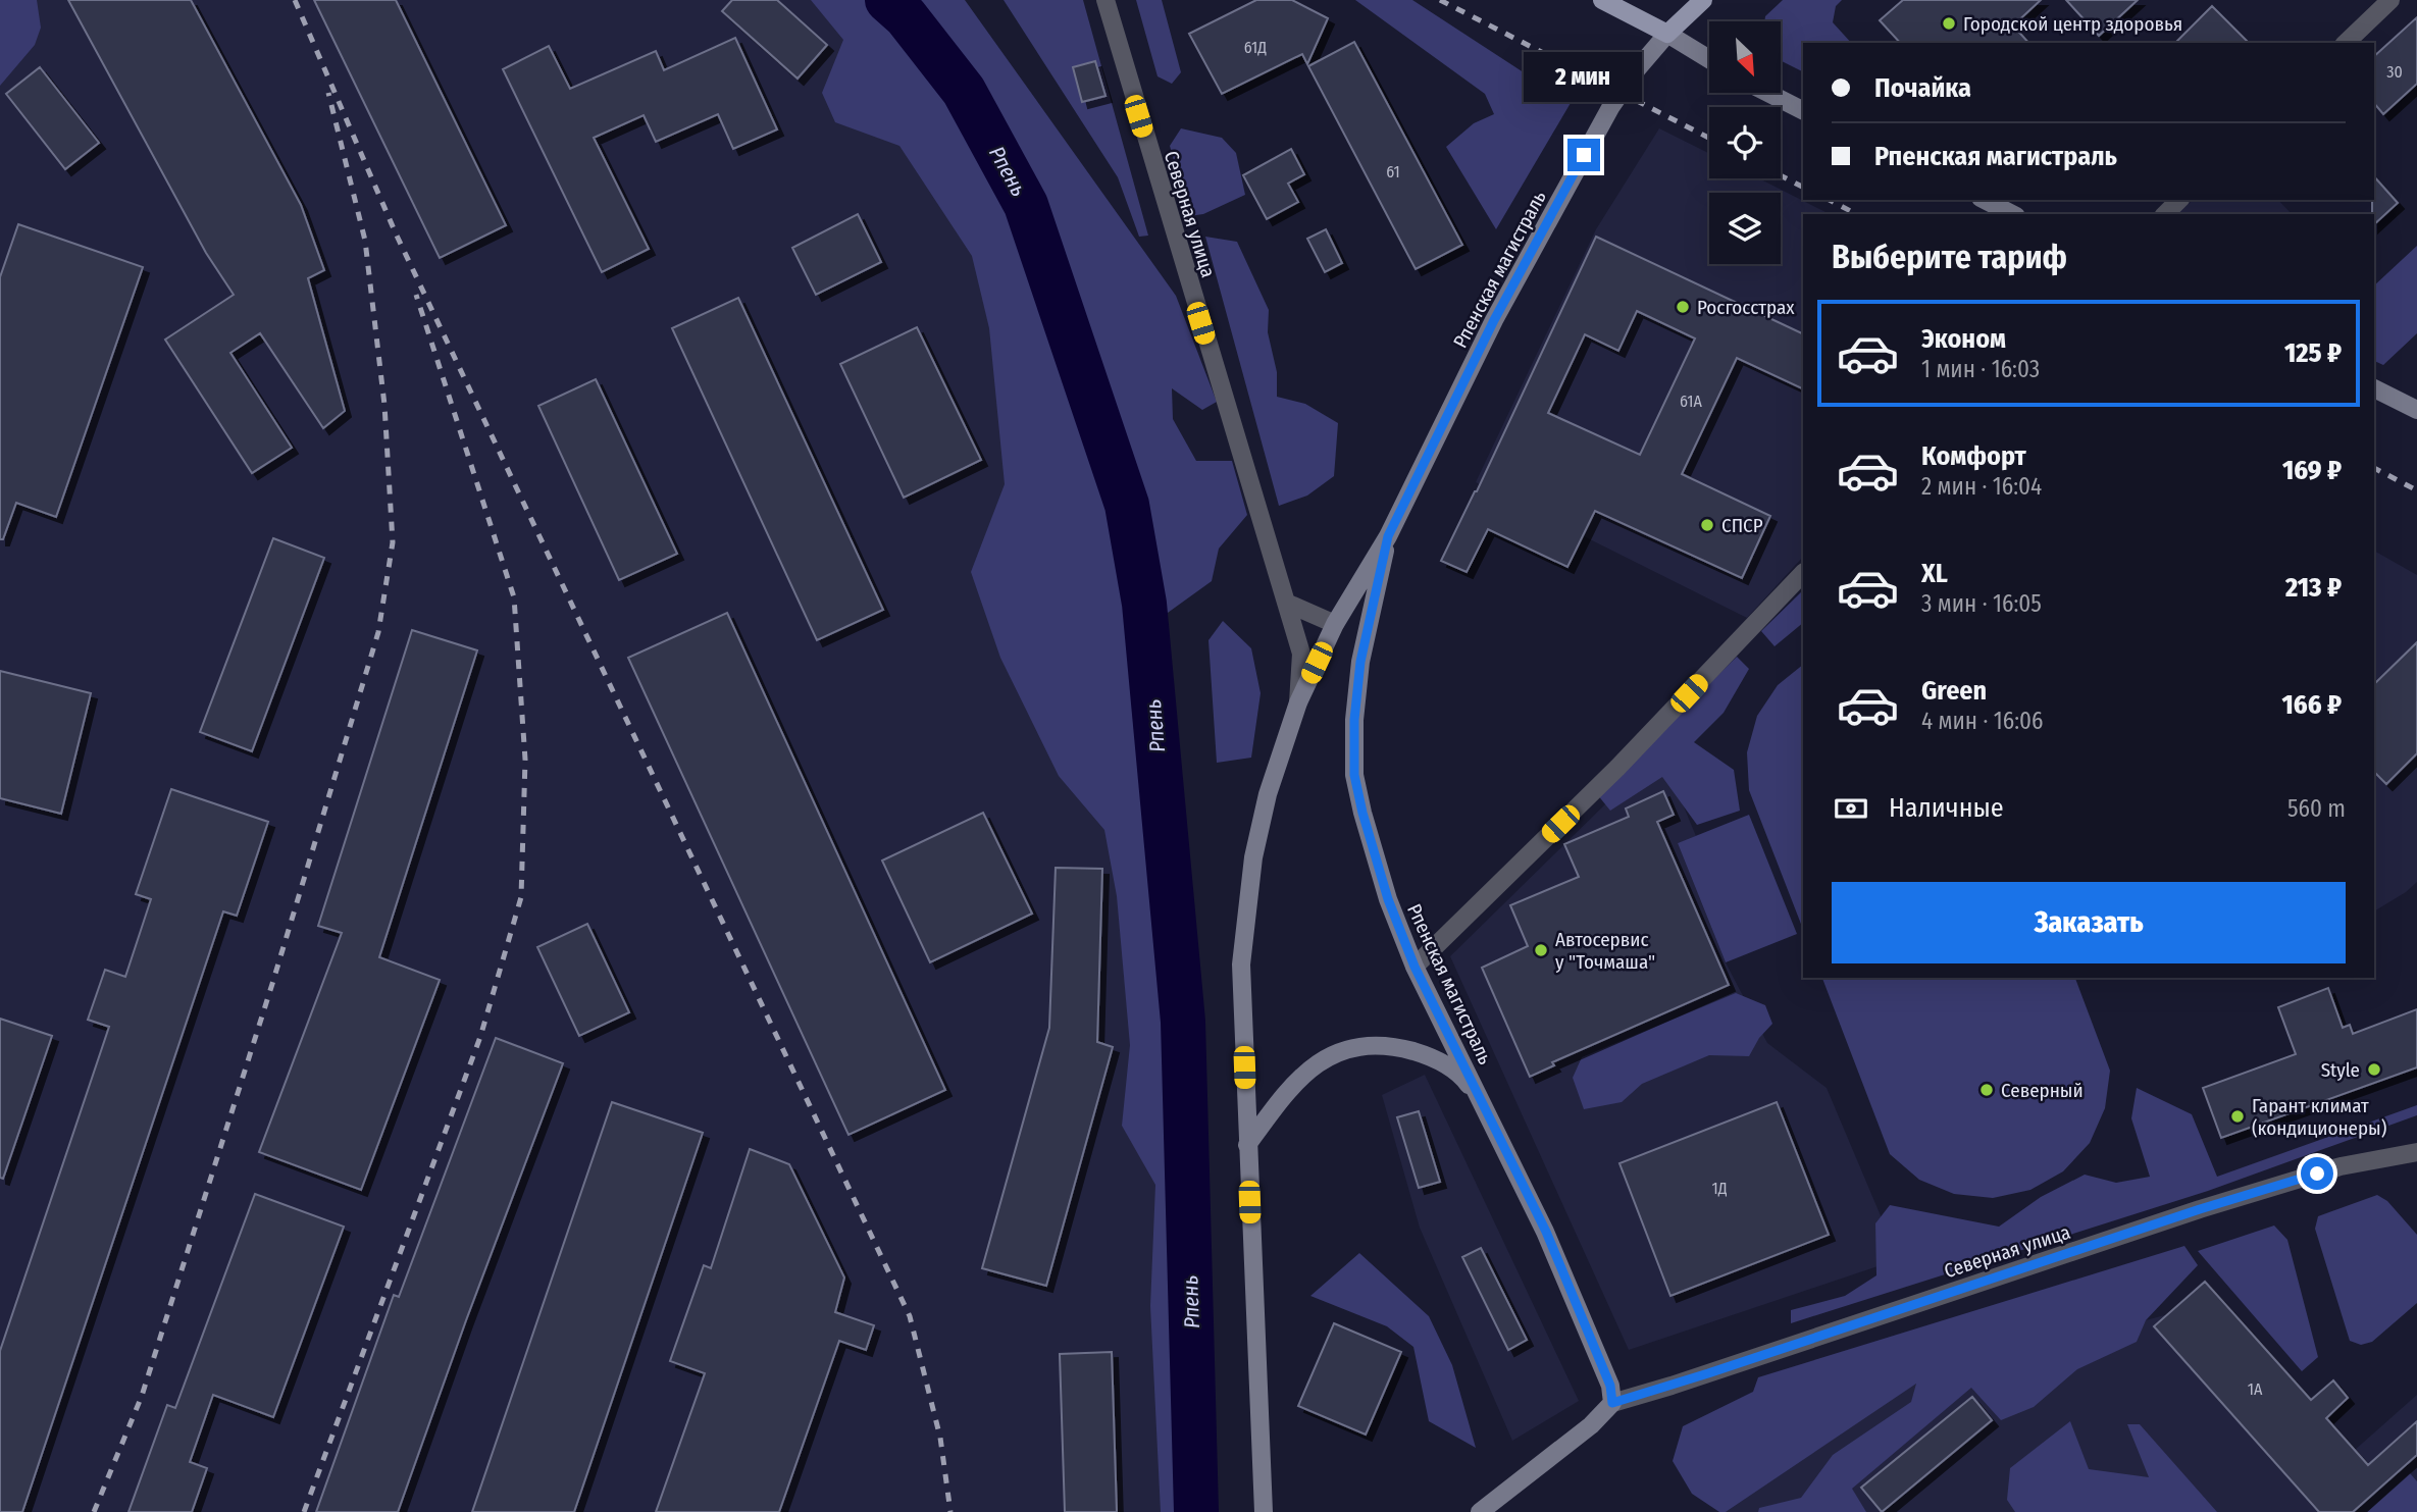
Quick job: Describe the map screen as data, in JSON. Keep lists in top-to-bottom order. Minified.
{"streets":{"main road":["Рпенская магистраль"],"street":["Северная улица"]},"crossings":[["Северная улица","Рпенская магистраль"]],"water":["Рпень"],"places":["Городской центр здоровья","Росгосстрах","СПСР","Автосервис у \"Точмаша\"","Style","Северный","Гарант климат (кондиционеры)"],"house_numbers":["61Д","30","61","61А","1Д","1А"],"north":"bottom right","page":{"banner":["Почайка","Рпенская магистраль"],"bubble":"2 мин","heading":"Выберите тариф","list":[{"name":"Эконом","note":"1 мин · 16:03","value":"125 ₽"},{"name":"Комфорт","note":"2 мин · 16:04","value":"169 ₽"},{"name":"XL","note":"3 мин · 16:05","value":"213 ₽"},{"name":"Green","note":"4 мин · 16:06","value":"166 ₽"}],"pay":["Наличные","560 m"],"buttons":"Заказать"}}
